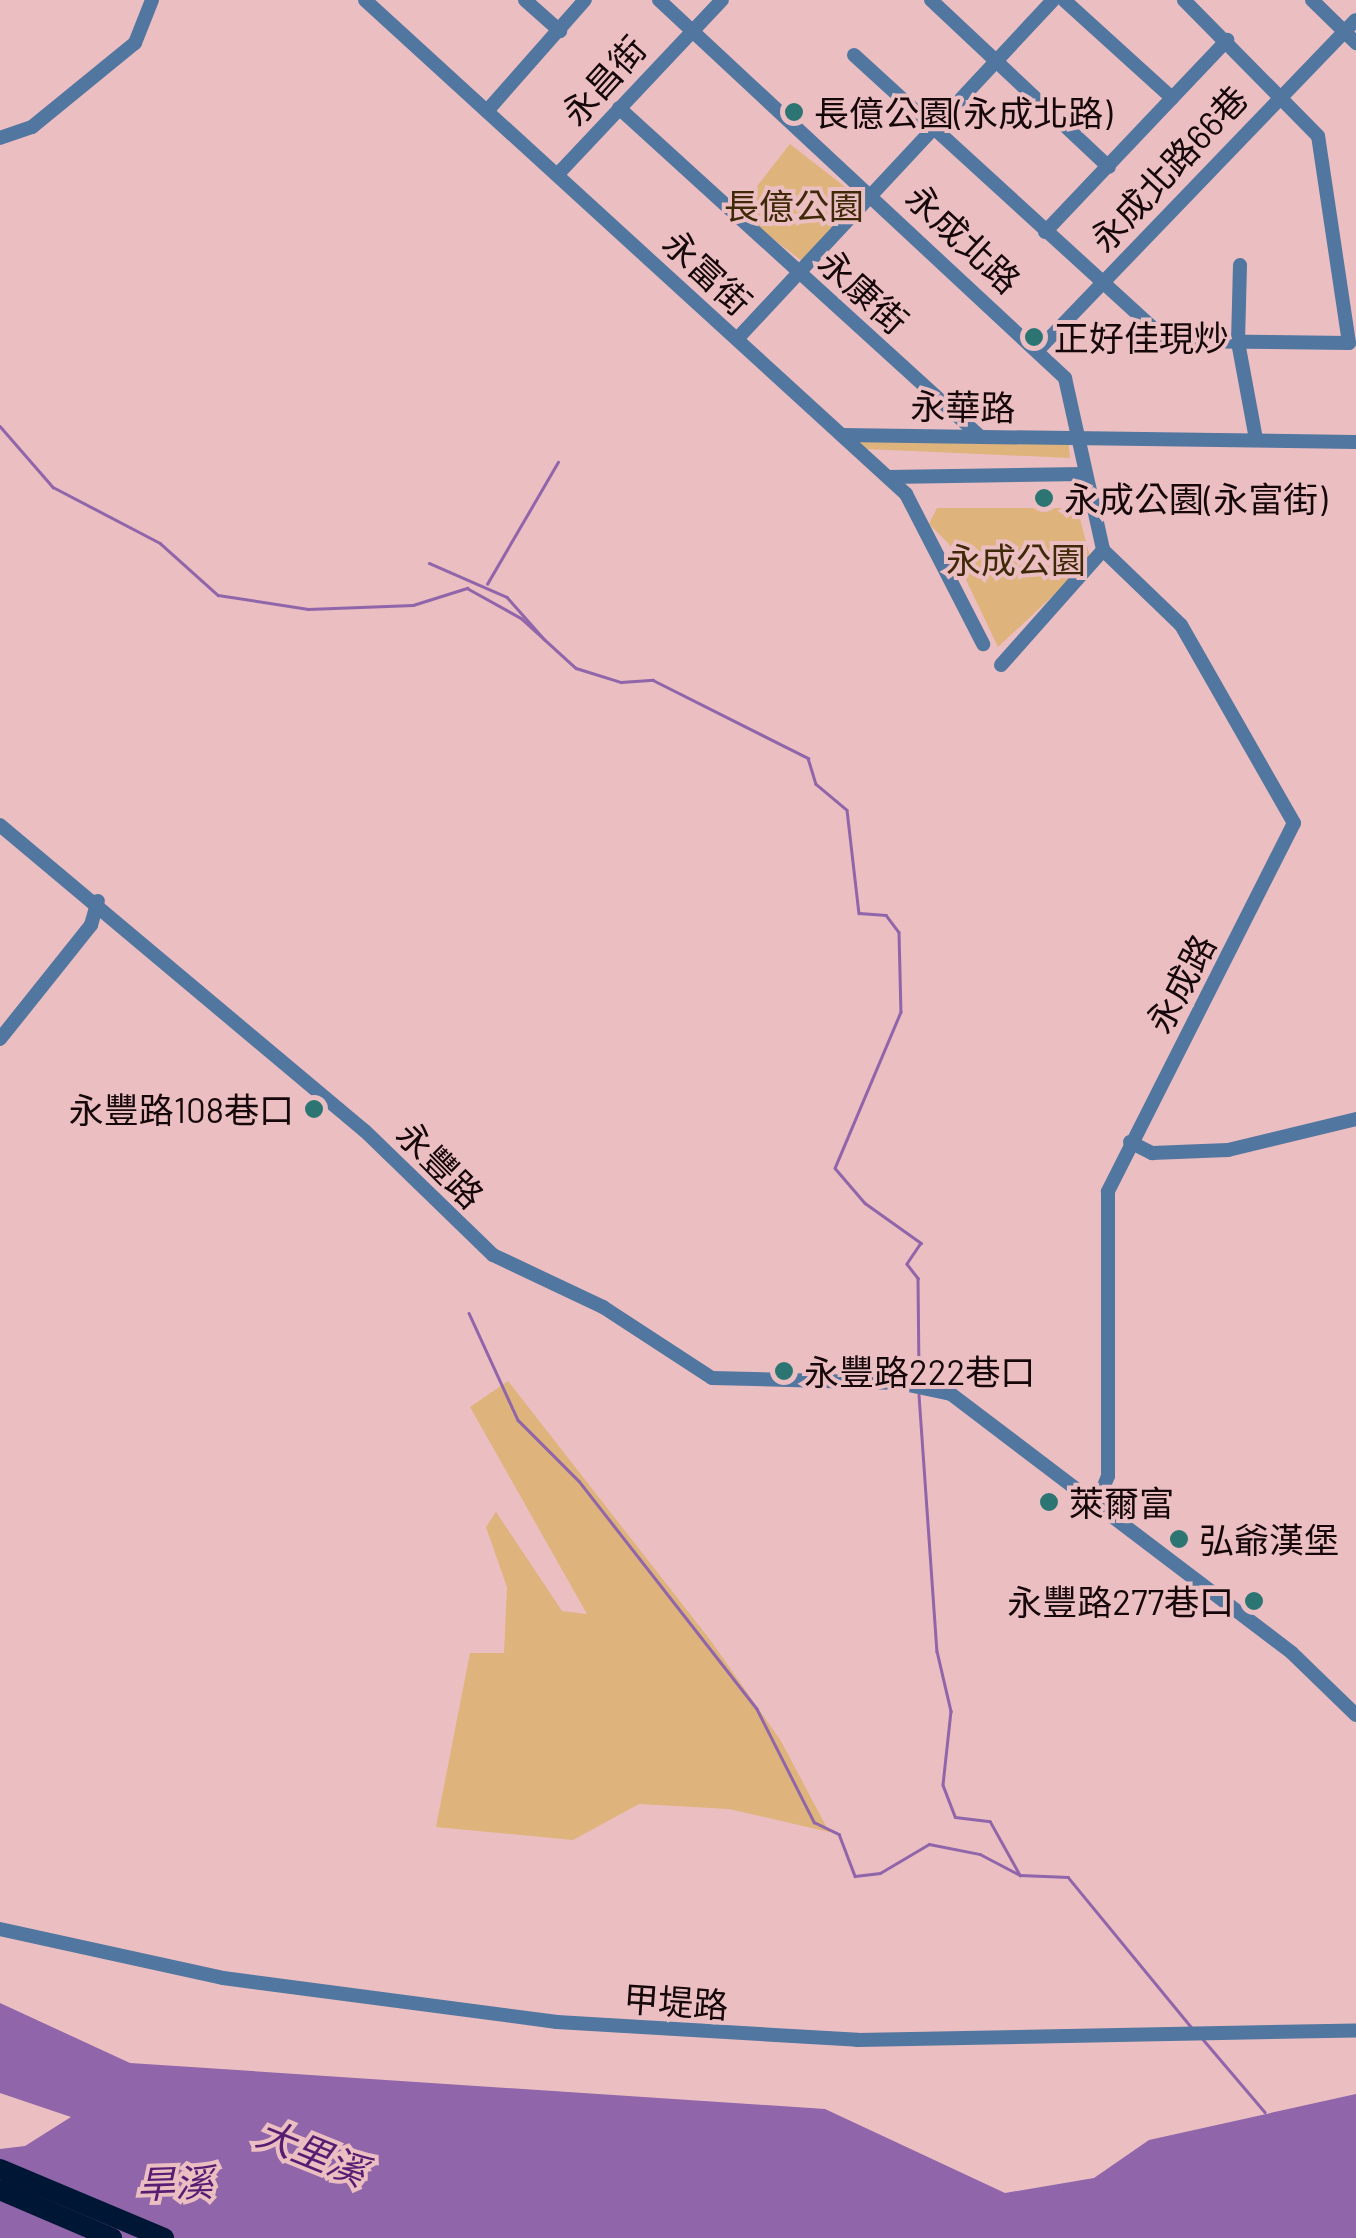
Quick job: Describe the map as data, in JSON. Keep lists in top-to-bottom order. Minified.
{"streets":{"street":["永昌街","永成北路66巷","永成北路","永富街","永康街","永華路","永成路","永豐路","甲堤路"]},"crossings":[["永昌街","永成北路"],["永昌街","永富街"],["永昌街","永康街"],["永成北路66巷","永成北路"],["永成北路","永華路"],["永富街","永華路"],["永康街","永華路"],["永成路","永豐路"]],"water":["大里溪","旱溪"],"parks":["長億公園","永成公園"],"places":["長億公園(永成北路)","正好佳現炒","永成公園(永富街)","永豐路108巷口","永豐路222巷口","萊爾富","弘爺漢堡","永豐路277巷口"]}
